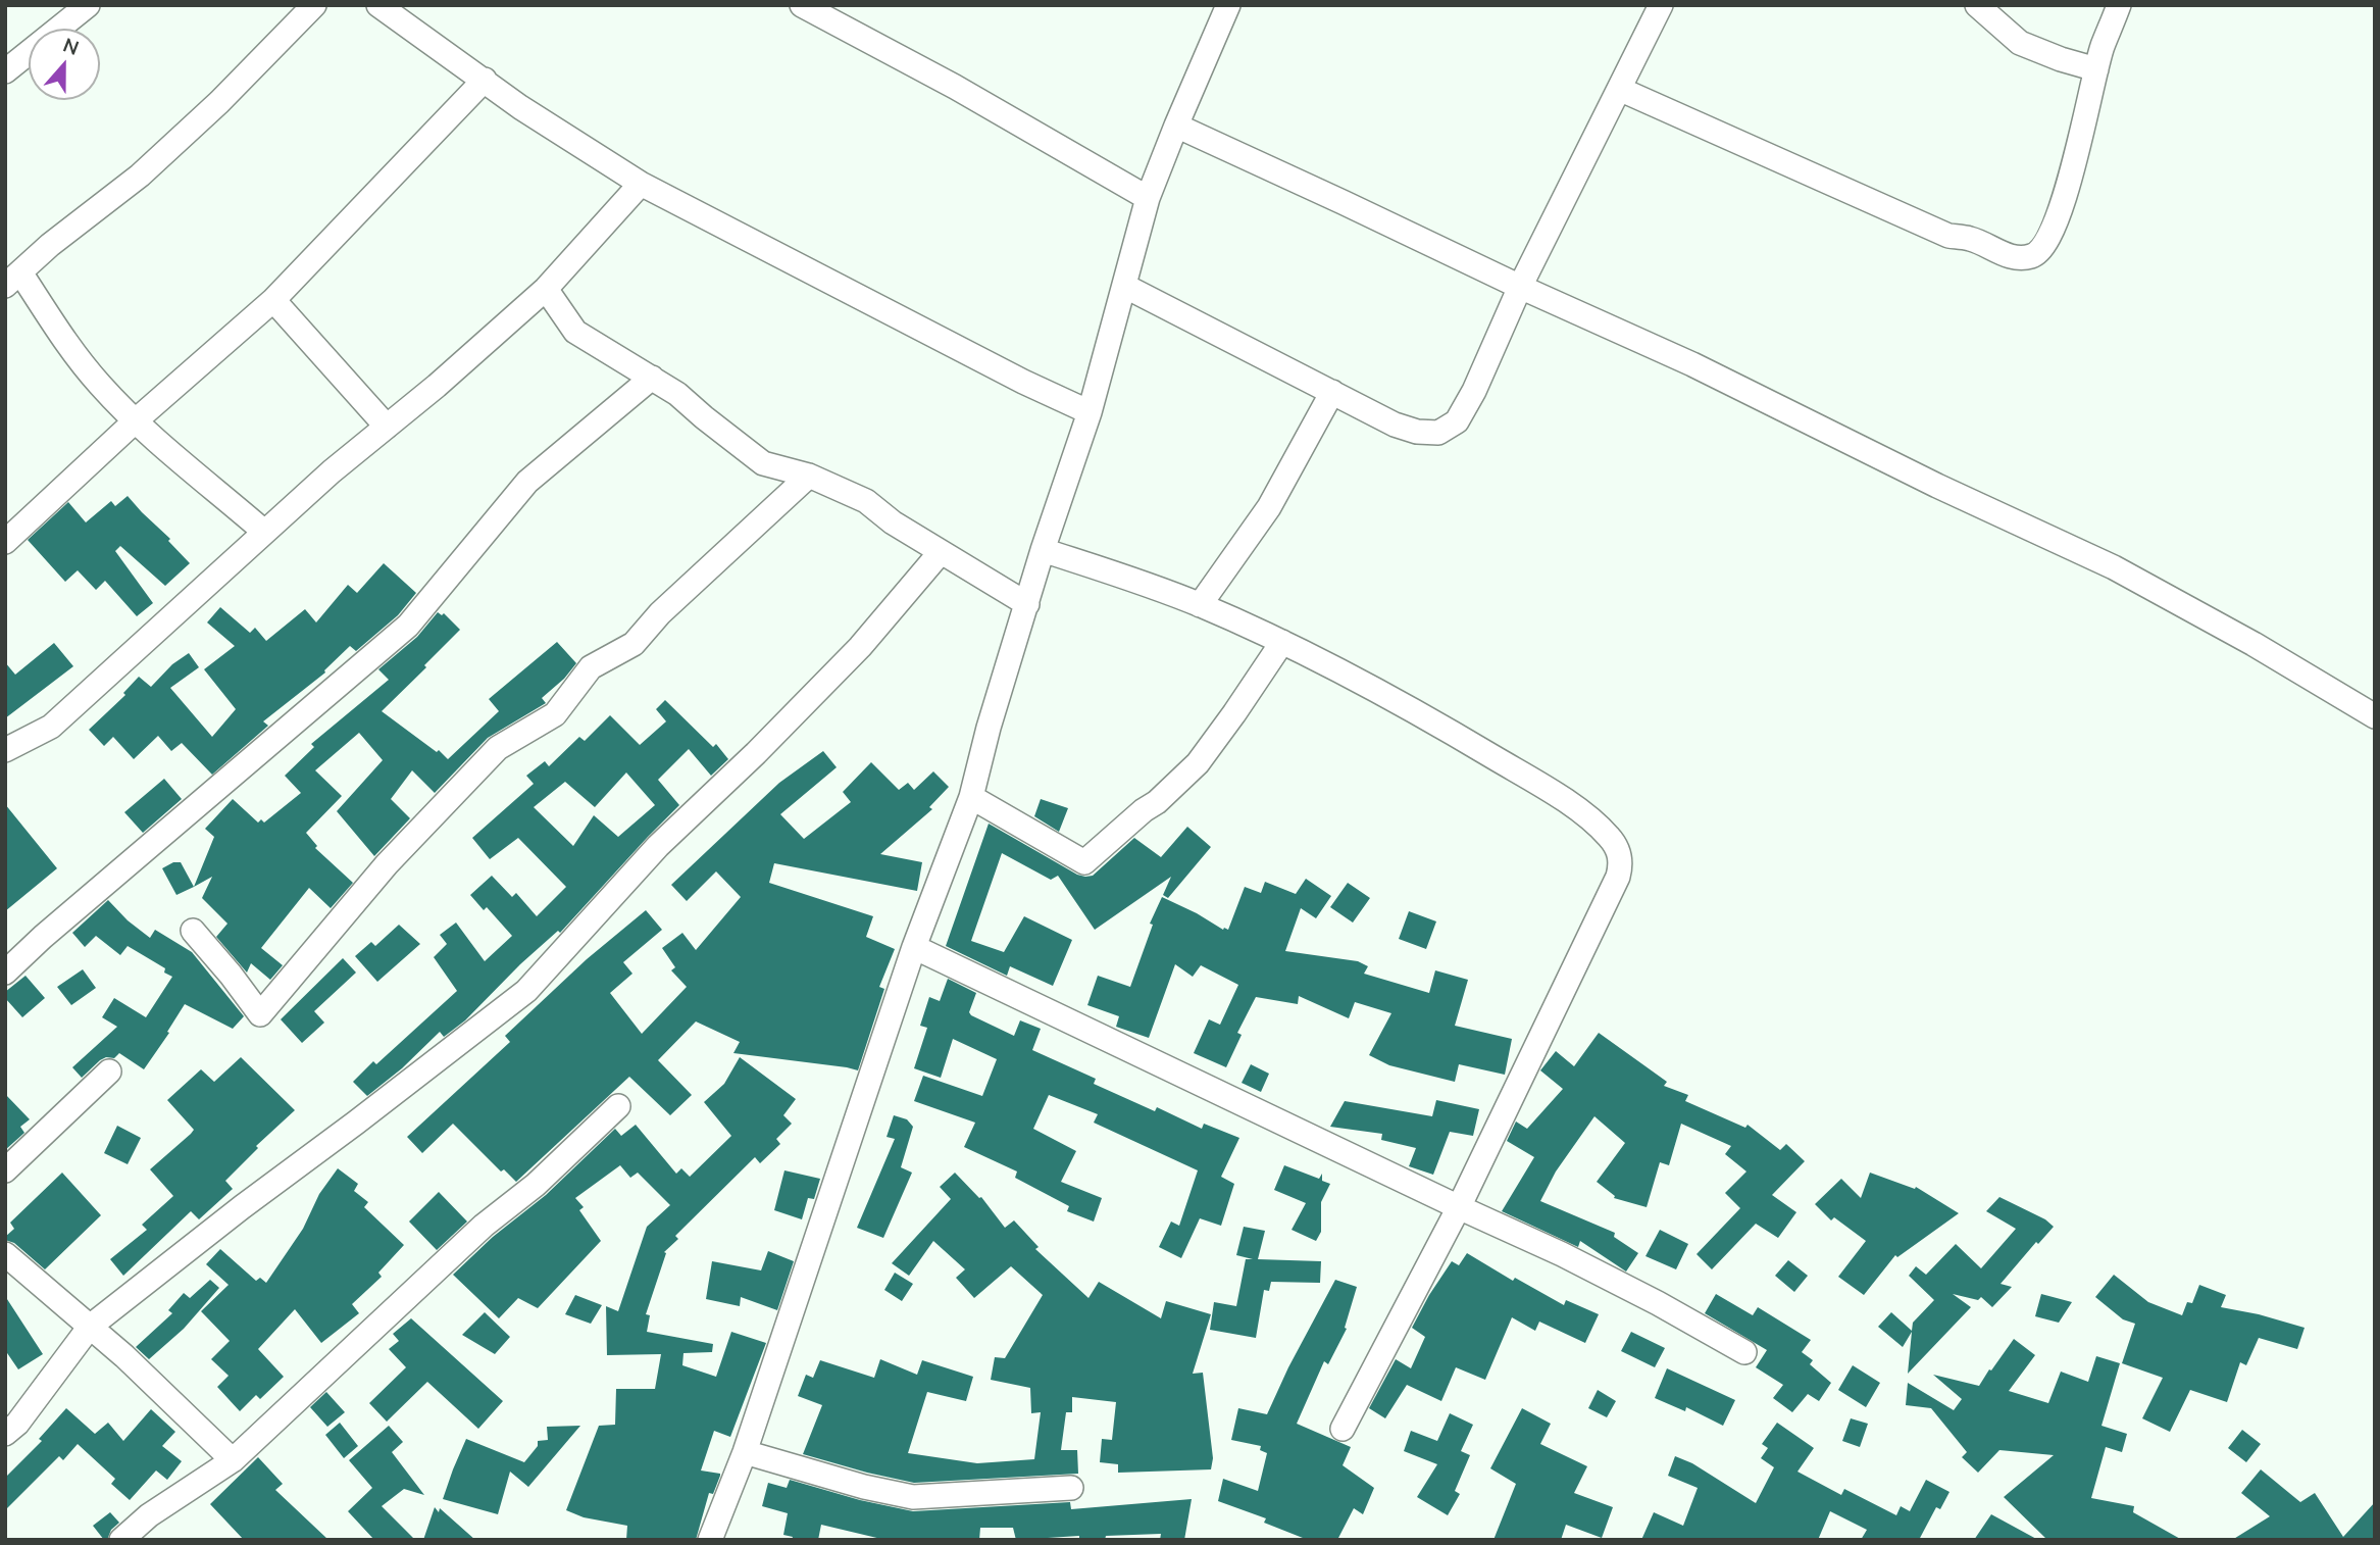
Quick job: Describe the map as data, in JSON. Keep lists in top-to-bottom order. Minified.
{"north":"top"}
